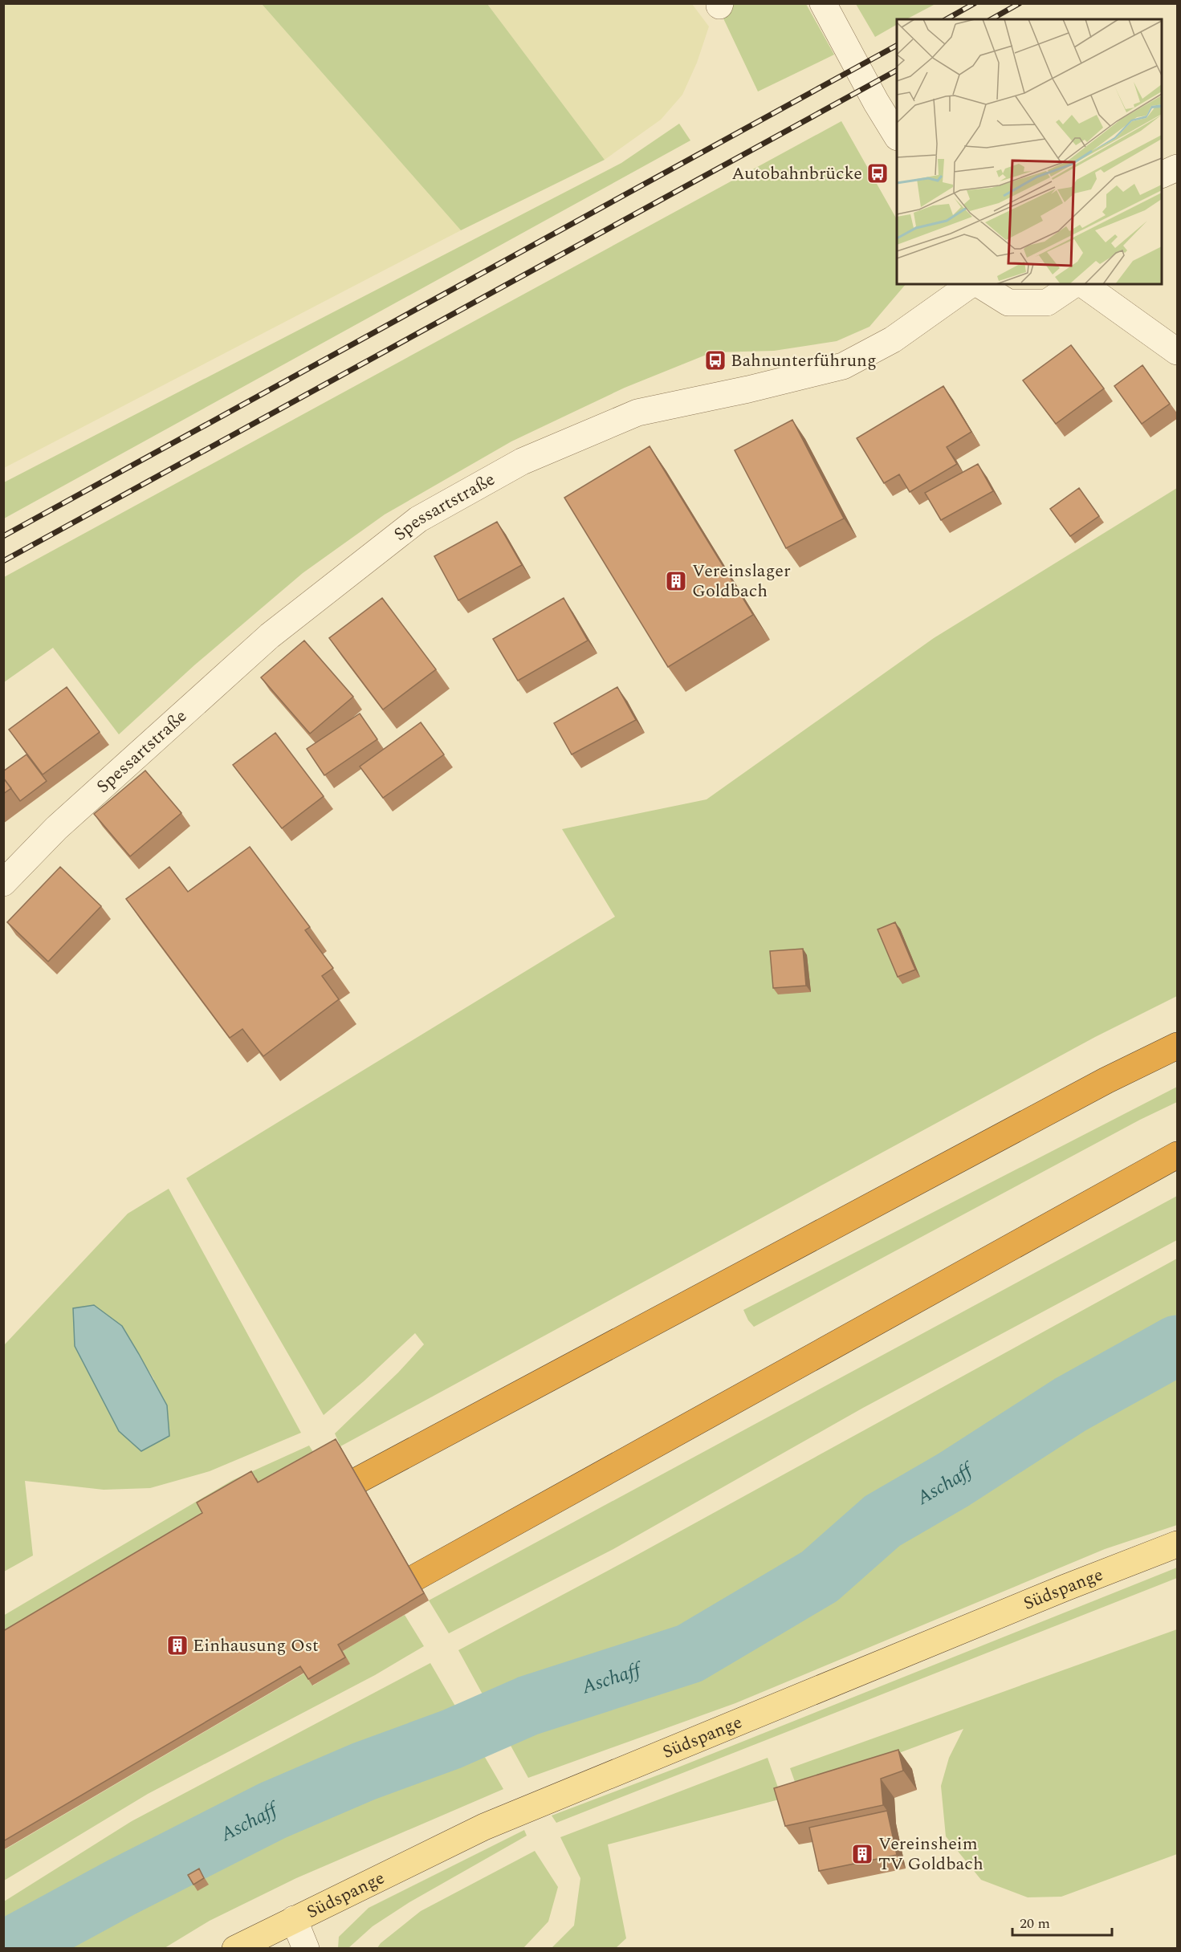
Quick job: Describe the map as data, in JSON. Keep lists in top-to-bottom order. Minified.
{"streets":{"main road":["Südspange"],"street":["Spessartstraße"]},"water":["Aschaff"],"places":{"bus stop":["Autobahnbrücke","Bahnunterführung"],"building":["Vereinslager Goldbach","Einhausung Ost","Vereinsheim TV Goldbach"]},"scale_bar":"20 m"}
